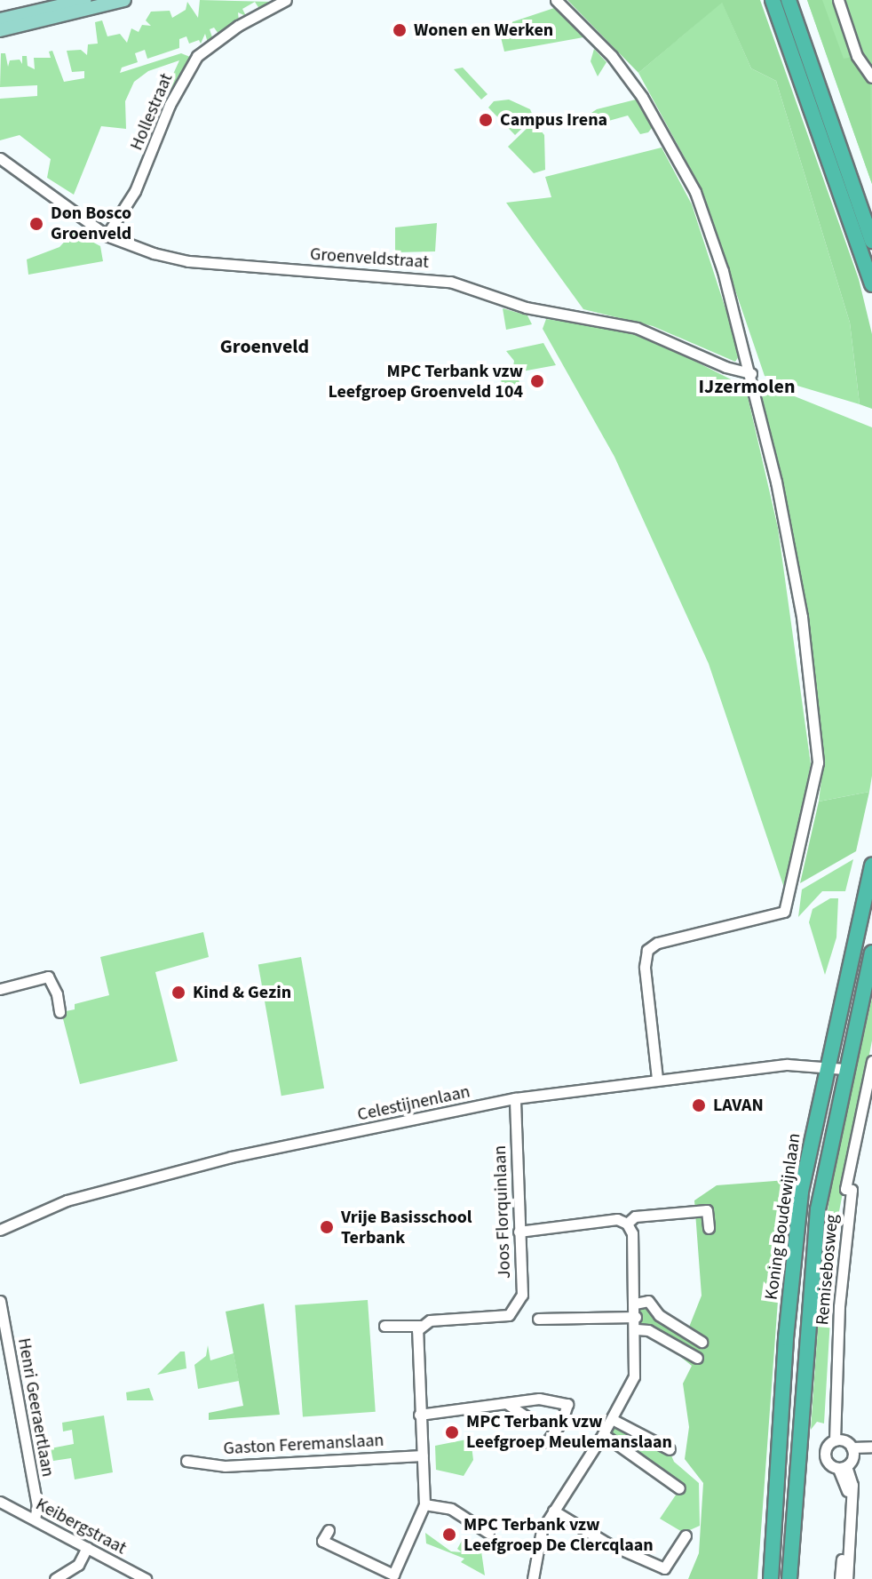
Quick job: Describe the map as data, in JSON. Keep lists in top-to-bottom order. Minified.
{"streets":{"highway":["Koning Boudewijnlaan"],"street":["Hollestraat","Groenveldstraat","Celestijnenlaan","Joos Florquinlaan","Remisebosweg","Henri Geeraertlaan","Gaston Feremanslaan","Keibergstraat"]},"crossings":[["Hollestraat","Groenveldstraat"],["Celestijnenlaan","Joos Florquinlaan"],["Celestijnenlaan","Koning Boudewijnlaan"],["Henri Geeraertlaan","Keibergstraat"]],"districts":["Groenveld","IJzermolen"],"places":["Wonen en Werken","Campus Irena","Don Bosco Groenveld","MPC Terbank vzw Leefgroep Groenveld 104","Kind & Gezin","LAVAN","Vrije Basisschool Terbank","MPC Terbank vzw Leefgroep Meulemanslaan","MPC Terbank vzw Leefgroep De Clercqlaan"]}
